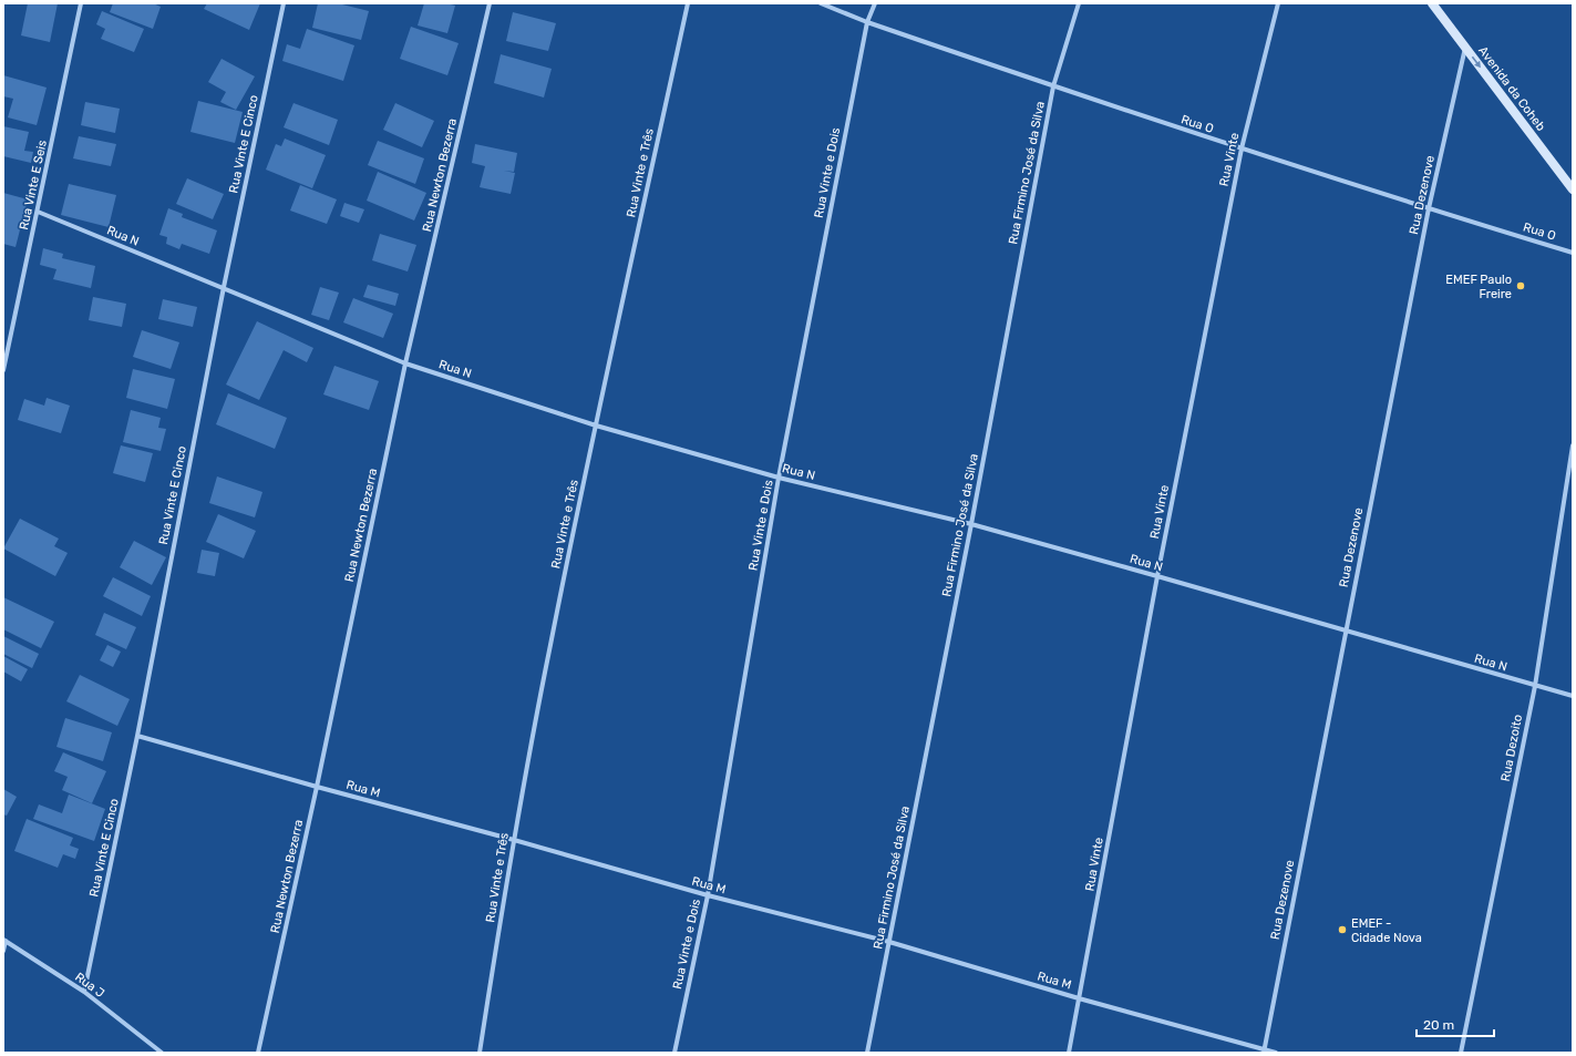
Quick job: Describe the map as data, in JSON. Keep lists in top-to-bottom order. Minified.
{"streets":{"main road":["Avenida da Coheb"],"street":["Rua O","Rua Vinte E Cinco","Rua Vinte","Rua Vinte e Três","Rua Vinte e Dois","Rua Firmino José da Silva","Rua Newton Bezerra","Rua Vinte E Seis","Rua Dezenove","Rua N","Rua Dezoito","Rua M","Rua J"]},"crossings":[["Avenida da Coheb","Rua Dezenove"],["Rua O","Rua Vinte"],["Rua O","Rua Vinte e Dois"],["Rua O","Rua Firmino José da Silva"],["Rua O","Rua Dezenove"],["Rua Vinte E Cinco","Rua N"],["Rua Vinte E Cinco","Rua M"],["Rua Vinte E Cinco","Rua J"],["Rua Vinte","Rua N"],["Rua Vinte","Rua M"],["Rua Vinte e Três","Rua N"],["Rua Vinte e Três","Rua M"],["Rua Vinte e Dois","Rua N"],["Rua Vinte e Dois","Rua M"],["Rua Firmino José da Silva","Rua N"],["Rua Firmino José da Silva","Rua M"],["Rua Newton Bezerra","Rua N"],["Rua Newton Bezerra","Rua M"],["Rua Vinte E Seis","Rua N"],["Rua Dezenove","Rua N"],["Rua Dezenove","Rua M"],["Rua N","Rua Dezoito"]],"one_way":["Avenida da Coheb"],"places":["EMEF Paulo Freire","EMEF - Cidade Nova"],"scale_bar":"20 m"}
